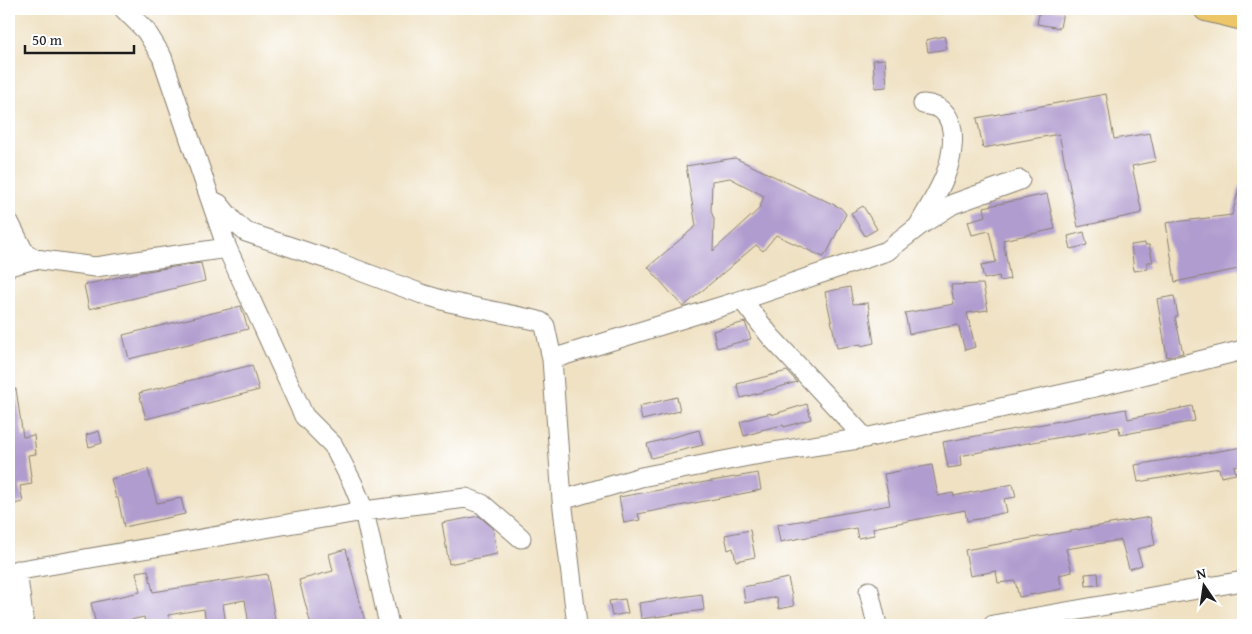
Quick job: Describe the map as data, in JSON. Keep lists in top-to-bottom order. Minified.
{"scale_bar":"50 m","north":"top"}
